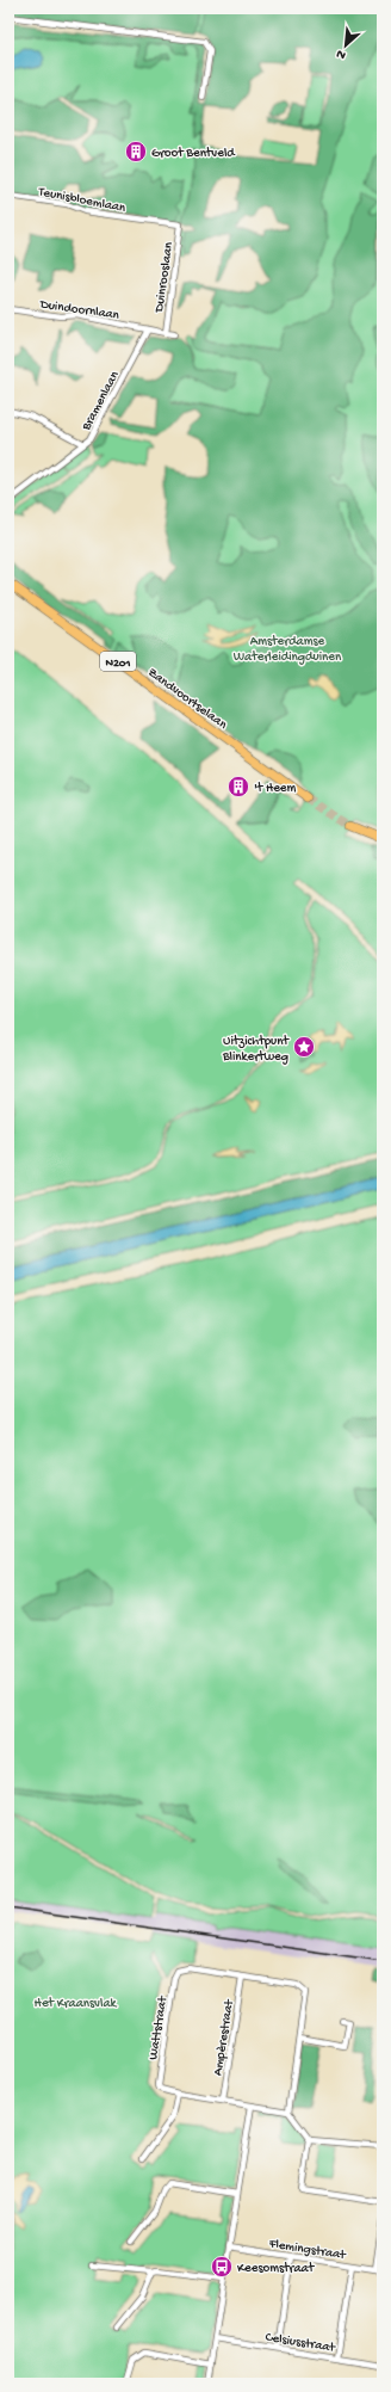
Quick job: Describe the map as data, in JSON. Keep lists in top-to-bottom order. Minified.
{"streets":{"main road":["N201","Zandvoortselaan"],"street":["Teunisbloemlaan","Duinrooslaan","Duindoornlaan","Bramenlaan","Wattstraat","Ampèrestraat","Flemingstraat","Celsiusstraat"]},"crossings":[["Teunisbloemlaan","Duinrooslaan"],["Duinrooslaan","Duindoornlaan"],["Duinrooslaan","Bramenlaan"],["Duindoornlaan","Bramenlaan"],["Wattstraat","Ampèrestraat"]],"parks":["Amsterdamse Waterleidingduinen","Het Kraansvlak"],"places":{"building":["Groot Bentveld","'t Heem"],"place":["Uitzichtpunt Blinkertweg"],"bus stop":["Keesomstraat"]},"north":"bottom left"}
